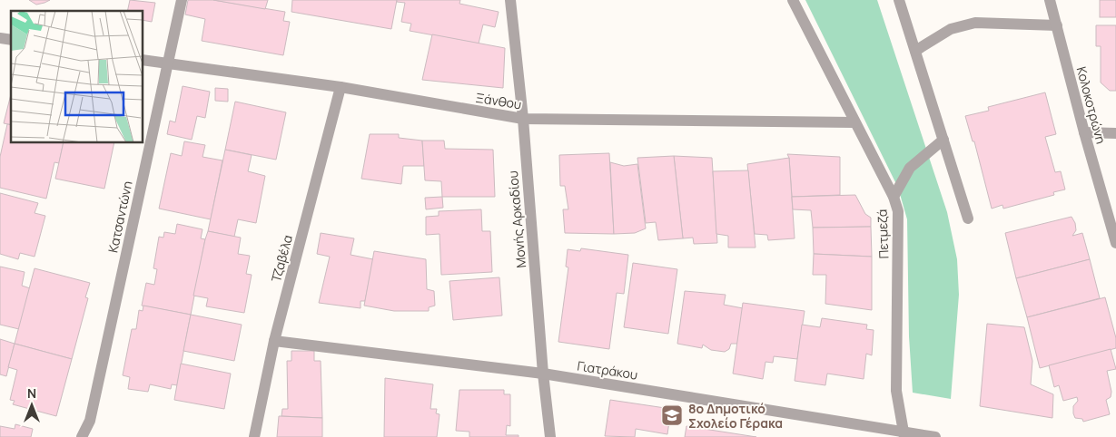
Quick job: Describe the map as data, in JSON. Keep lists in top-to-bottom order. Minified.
{"streets":{"street":["Ξάνθου","Κολοκοτρώνη","Κατσαντώνη","Μονής Αρκαδίου","Πετμεζά","Τζαβέλα","Γιατράκου"]},"crossings":[["Ξάνθου","Κατσαντώνη"],["Ξάνθου","Μονής Αρκαδίου"],["Ξάνθου","Πετμεζά"],["Ξάνθου","Τζαβέλα"],["Μονής Αρκαδίου","Γιατράκου"],["Πετμεζά","Γιατράκου"],["Τζαβέλα","Γιατράκου"]],"places":{"school or university":["8ο Δημοτικό Σχολείο Γέρακα"]},"north":"top"}
